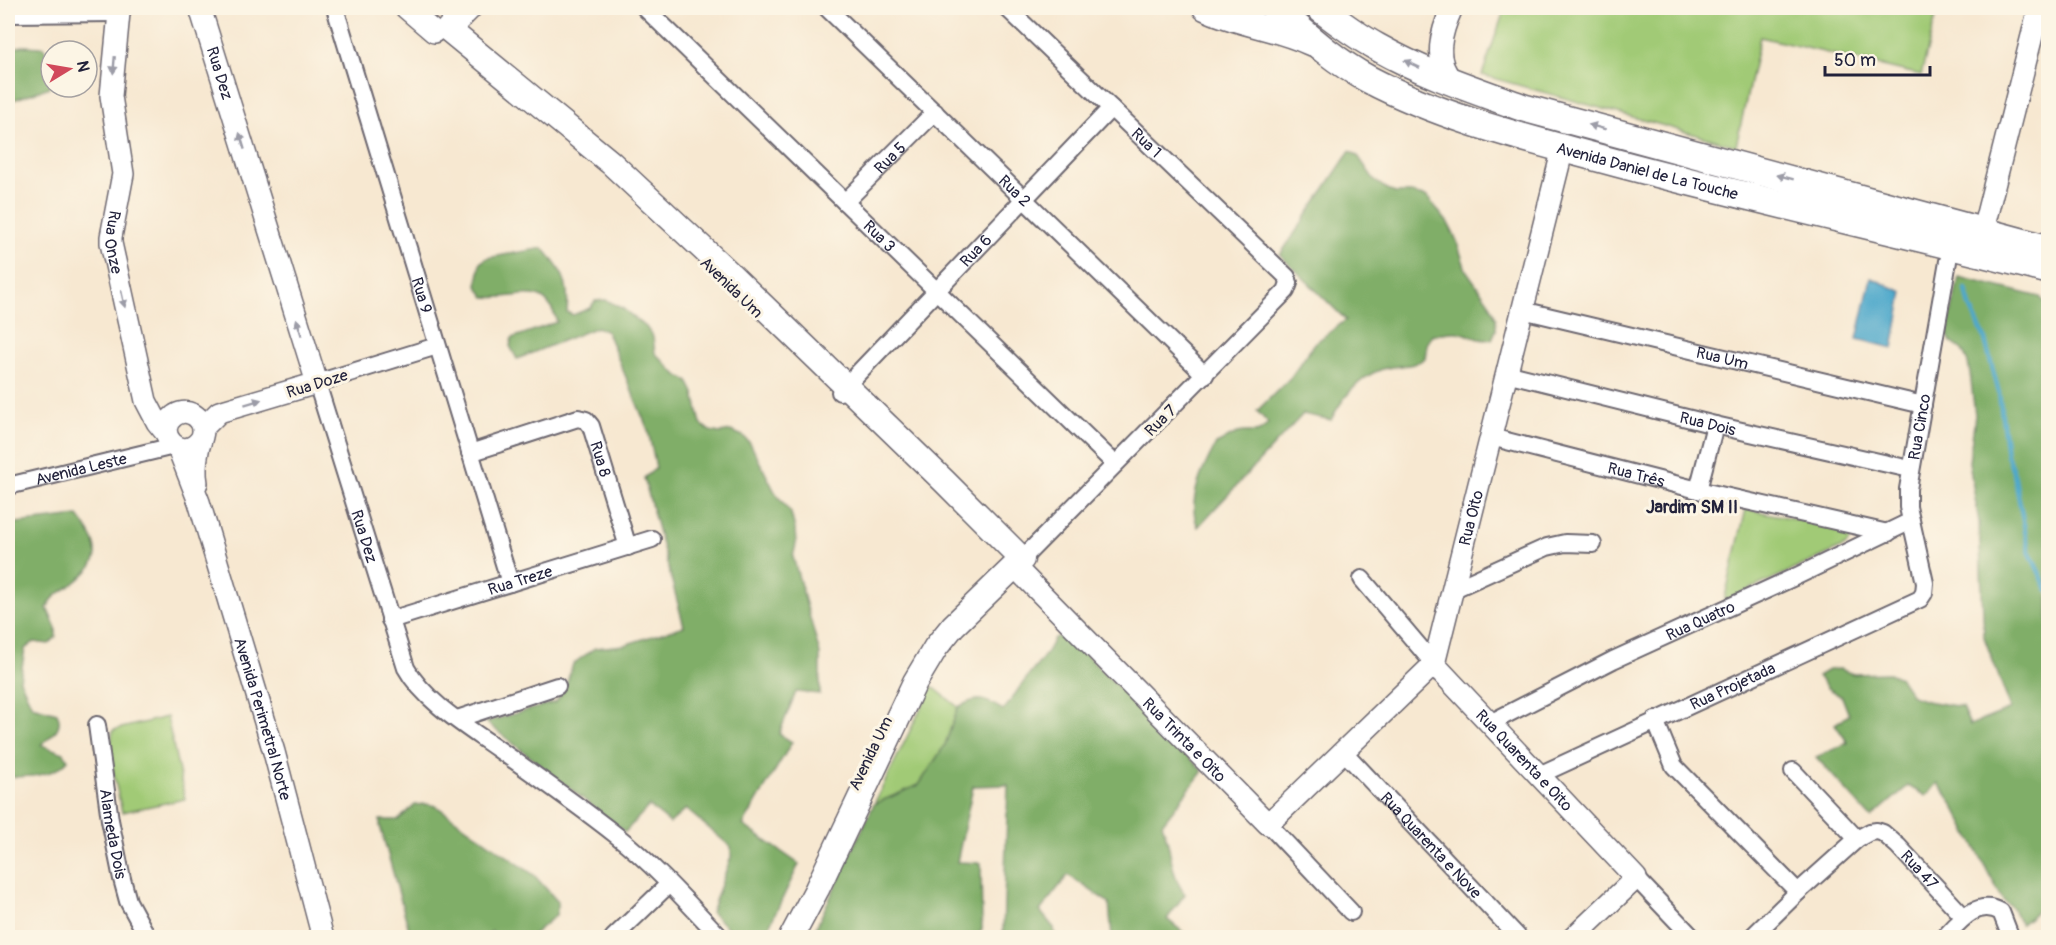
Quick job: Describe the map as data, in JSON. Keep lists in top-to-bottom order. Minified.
{"streets":{"main road":["Avenida Daniel de La Touche","Avenida Um"],"street":["Rua Dez","Rua 1","Rua 5","Rua 2","Rua 3","Rua Onze","Rua 6","Rua 9","Rua Um","Rua Doze","Rua 7","Rua Dois","Rua Cinco","Rua 8","Avenida Leste","Rua Três","Rua Oito","Rua Treze","Rua Quatro","Rua Projetada","Avenida Perimetral Norte","Rua Trinta e Oito","Rua Quarenta e Oito","Alameda Dois","Rua Quarenta e Nove","Rua 47"]},"crossings":[["Rua Dez","Rua Doze"],["Rua Dez","Rua Treze"],["Rua 1","Rua 6"],["Rua 1","Rua 7"],["Rua 5","Rua 2"],["Rua 5","Rua 3"],["Avenida Daniel de La Touche","Rua Oito"],["Rua 2","Rua 6"],["Rua 2","Rua 7"],["Rua 3","Rua 6"],["Rua 3","Rua 7"],["Rua Onze","Rua Doze"],["Rua Onze","Avenida Leste"],["Rua Onze","Avenida Perimetral Norte"],["Rua 6","Avenida Um"],["Avenida Um","Rua 7"],["Avenida Um","Rua Trinta e Oito"],["Rua 9","Rua Doze"],["Rua 9","Rua 8"],["Rua 9","Rua Treze"],["Rua Um","Rua Cinco"],["Rua Um","Rua Oito"],["Rua Doze","Avenida Leste"],["Rua Doze","Avenida Perimetral Norte"],["Rua 7","Rua Trinta e Oito"],["Rua Dois","Rua Cinco"],["Rua Dois","Rua Oito"],["Rua Cinco","Rua Quatro"],["Rua Cinco","Rua Projetada"],["Rua 8","Rua Treze"],["Avenida Leste","Avenida Perimetral Norte"],["Rua Três","Rua Oito"],["Rua Três","Rua Quatro"],["Rua Oito","Rua Quarenta e Oito"],["Rua Quatro","Rua Quarenta e Oito"],["Rua Projetada","Rua Quarenta e Oito"]],"one_way":["Rua Dez","Rua Onze","Rua Doze"],"districts":["Jardim SM II"],"scale_bar":"50 m","north":"right"}
